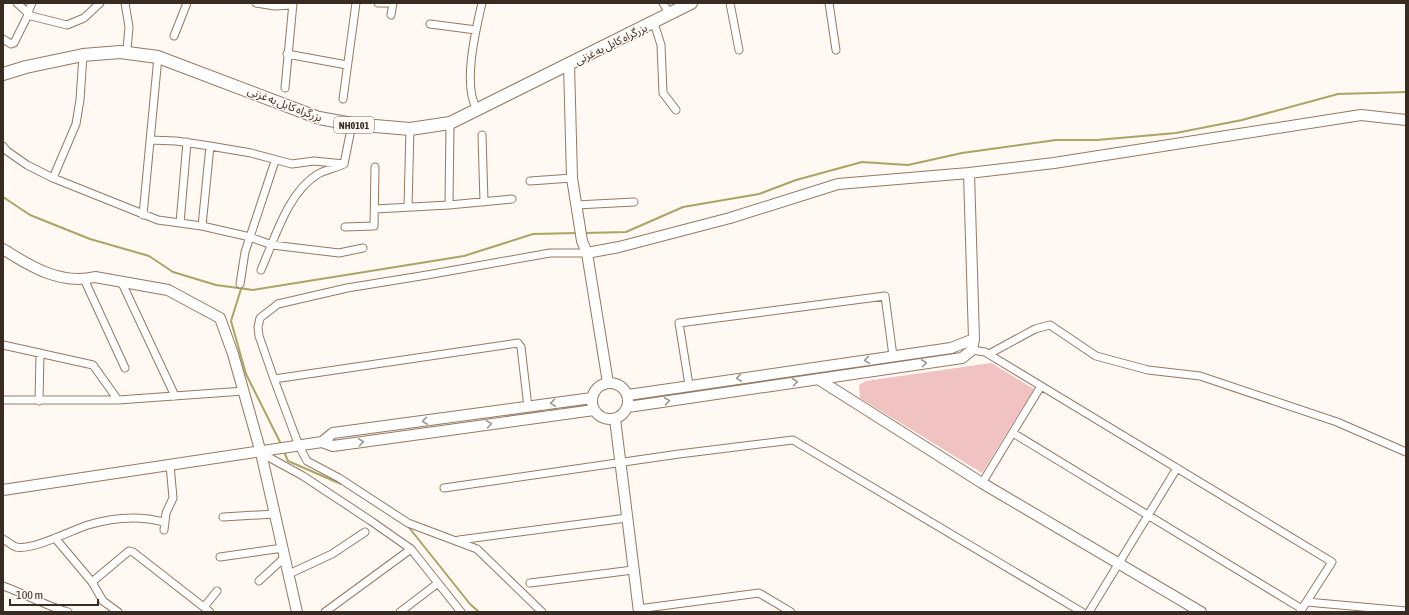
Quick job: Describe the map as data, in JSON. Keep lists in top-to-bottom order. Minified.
{"streets":{"highway":["بزرگراه کابل به غزنی","NH0101"]},"scale_bar":"100 m"}
